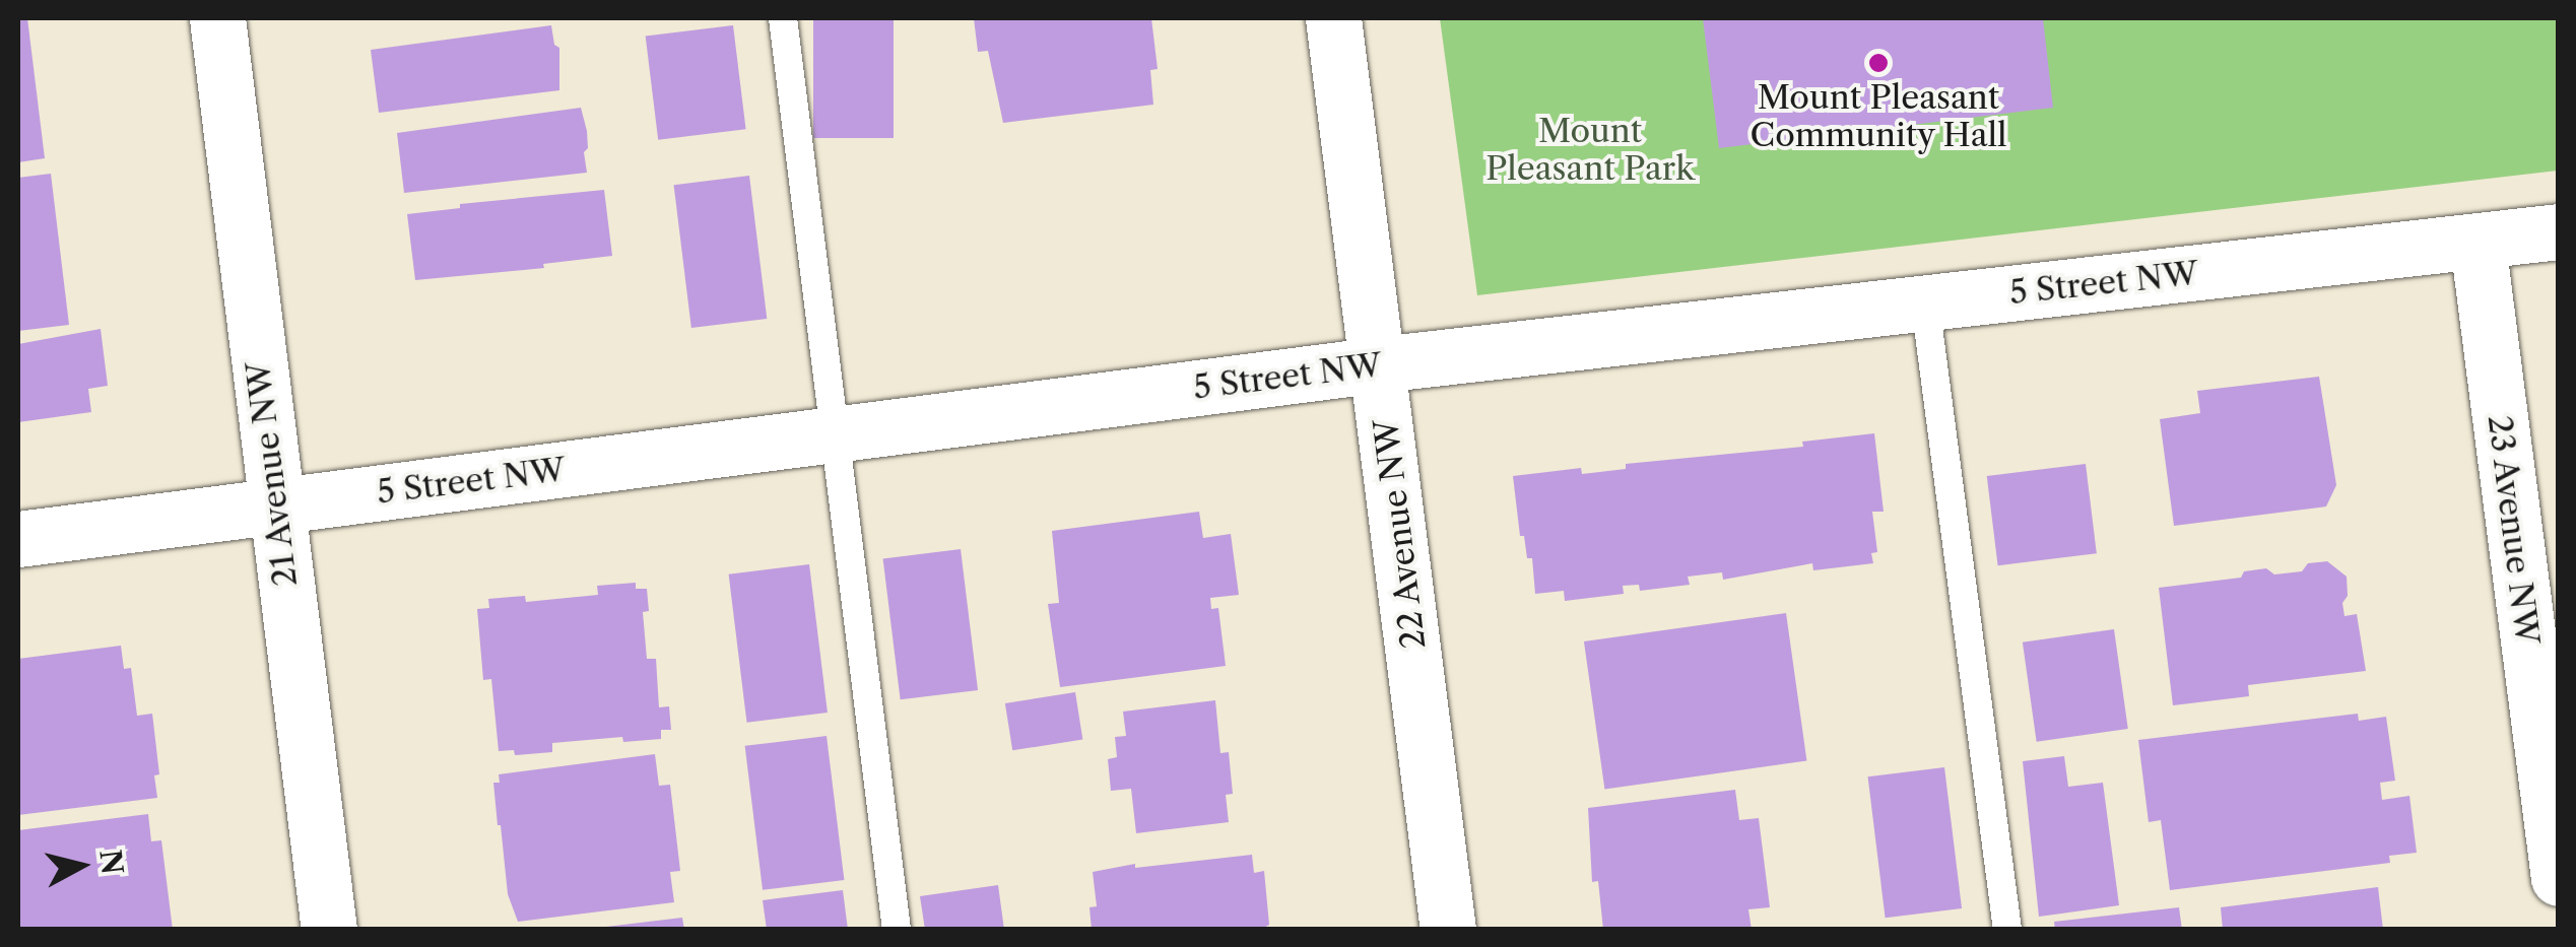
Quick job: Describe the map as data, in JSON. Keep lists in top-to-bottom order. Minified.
{"streets":{"street":["5 Street NW","21 Avenue NW","23 Avenue NW","22 Avenue NW"]},"crossings":[["5 Street NW","21 Avenue NW"],["5 Street NW","23 Avenue NW"],["5 Street NW","22 Avenue NW"]],"parks":["Mount Pleasant Park"],"places":["Mount Pleasant Community Hall"],"north":"right"}
